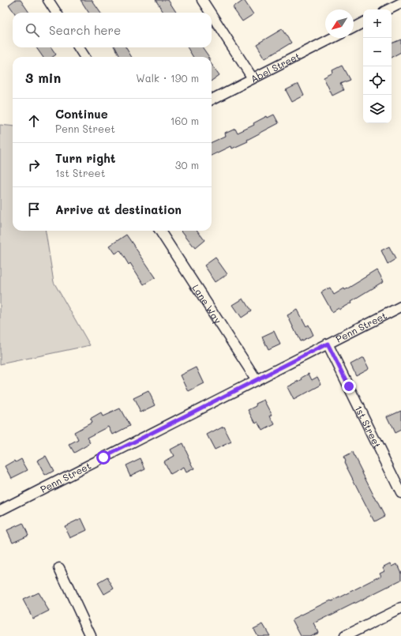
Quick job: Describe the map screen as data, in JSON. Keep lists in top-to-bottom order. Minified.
{"streets":{"street":["Abel Street","Lane Way","Penn Street","1st Street"]},"crossings":[["Lane Way","Penn Street"],["Penn Street","1st Street"]],"north":"bottom left","page":{"map_buttons":["+","−"],"search":"Search here","heading":["3 min","Walk · 190 m"],"list":[["Continue","Penn Street","160 m"],["Turn right","1st Street","30 m"],"Arrive at destination"]}}
